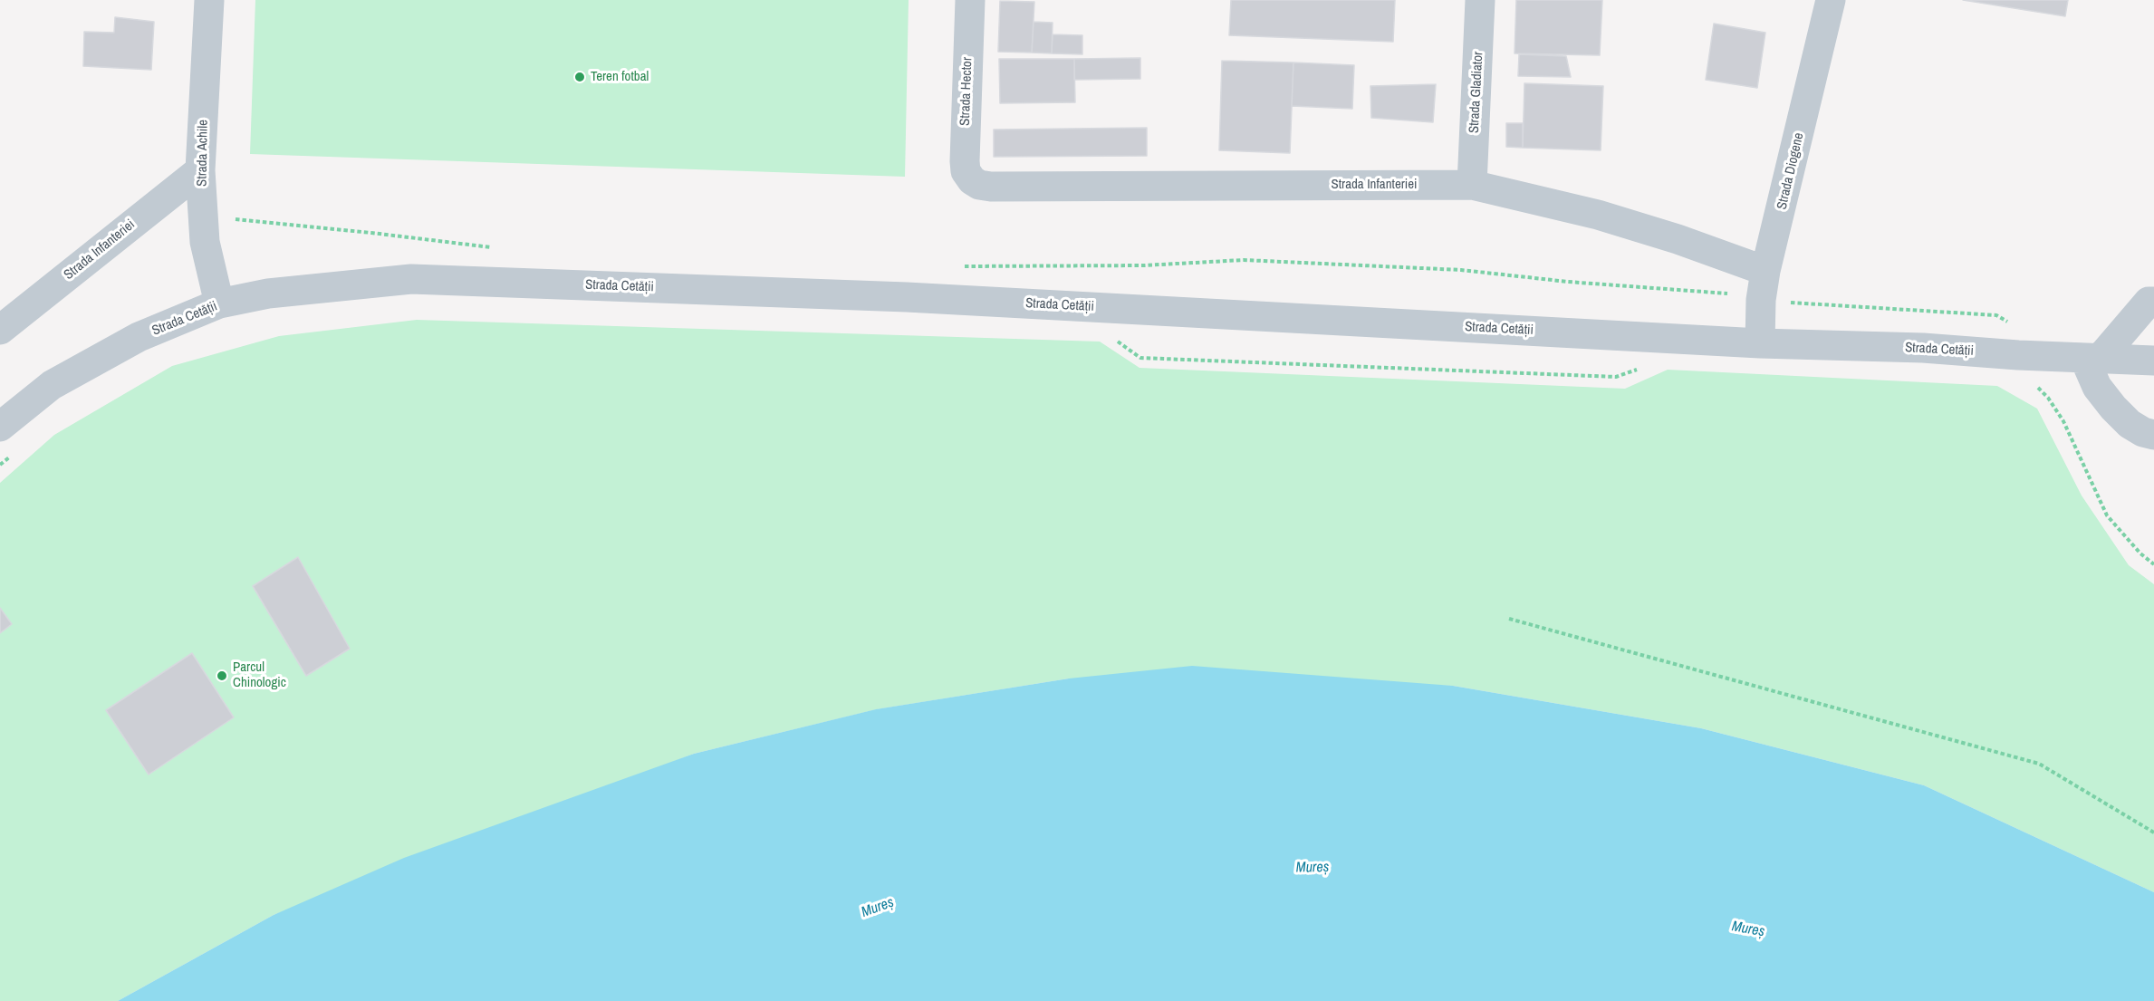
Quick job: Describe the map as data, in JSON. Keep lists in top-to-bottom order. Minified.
{"streets":{"street":["Strada Hector","Strada Gladiator","Strada Achile","Strada Diogene","Strada Infanteriei","Strada Cetății"]},"crossings":[["Strada Hector","Strada Infanteriei"],["Strada Gladiator","Strada Infanteriei"],["Strada Achile","Strada Infanteriei"],["Strada Achile","Strada Cetății"],["Strada Diogene","Strada Infanteriei"],["Strada Diogene","Strada Cetății"]],"water":["Mureș"],"places":["Teren fotbal","Parcul Chinologic"]}
